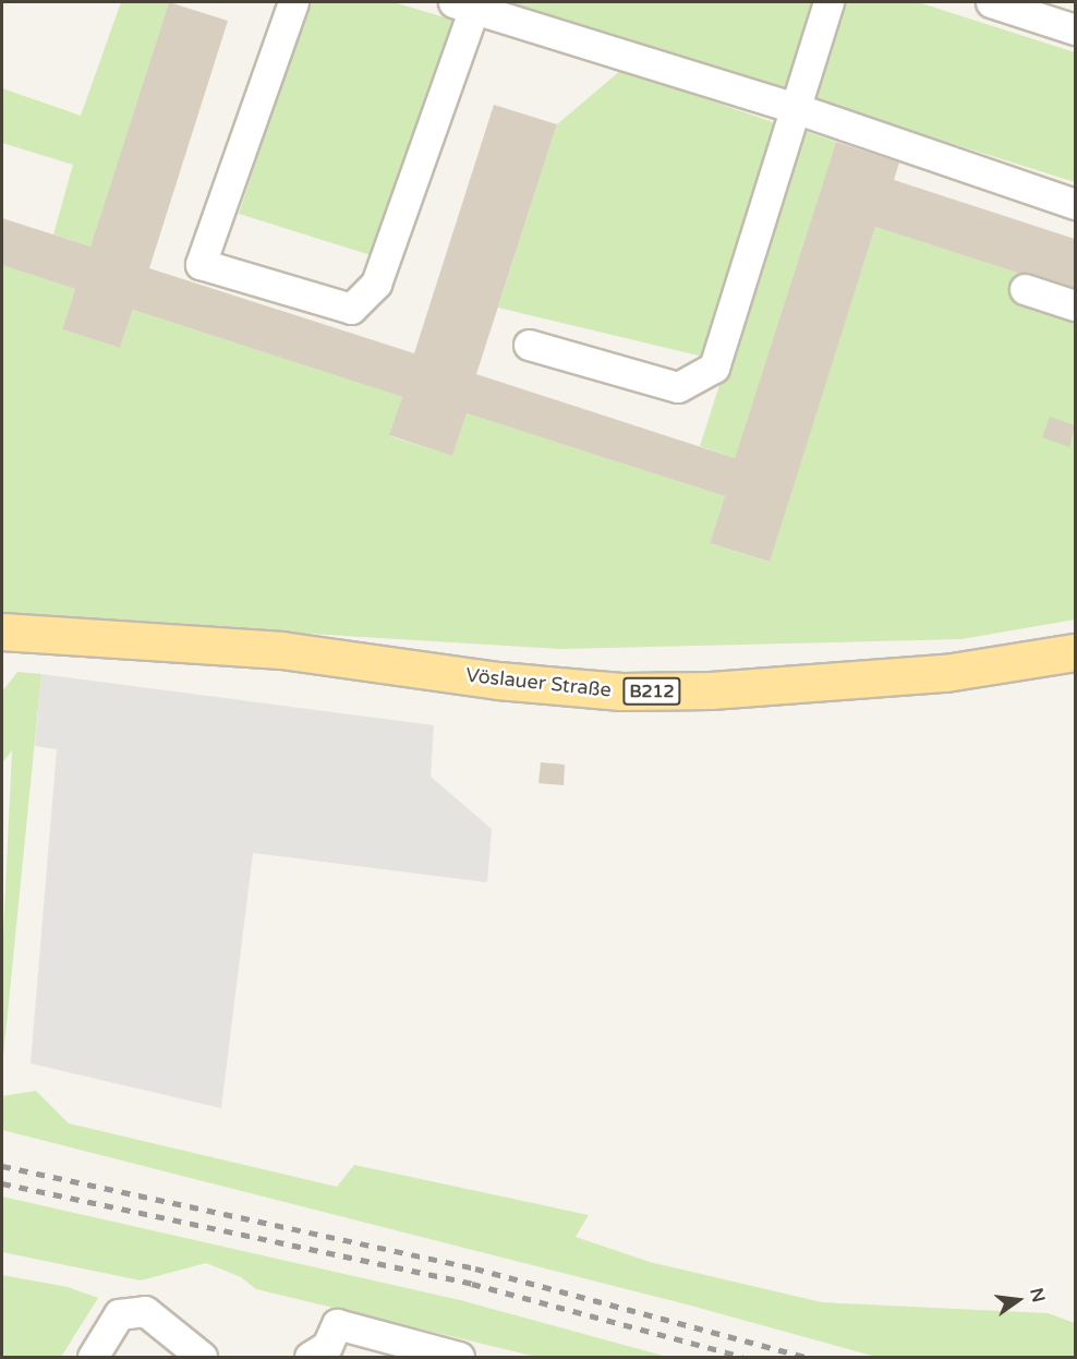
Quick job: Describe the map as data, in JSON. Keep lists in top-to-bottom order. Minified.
{"streets":{"main road":["Vöslauer Straße","B212"]},"north":"right"}
